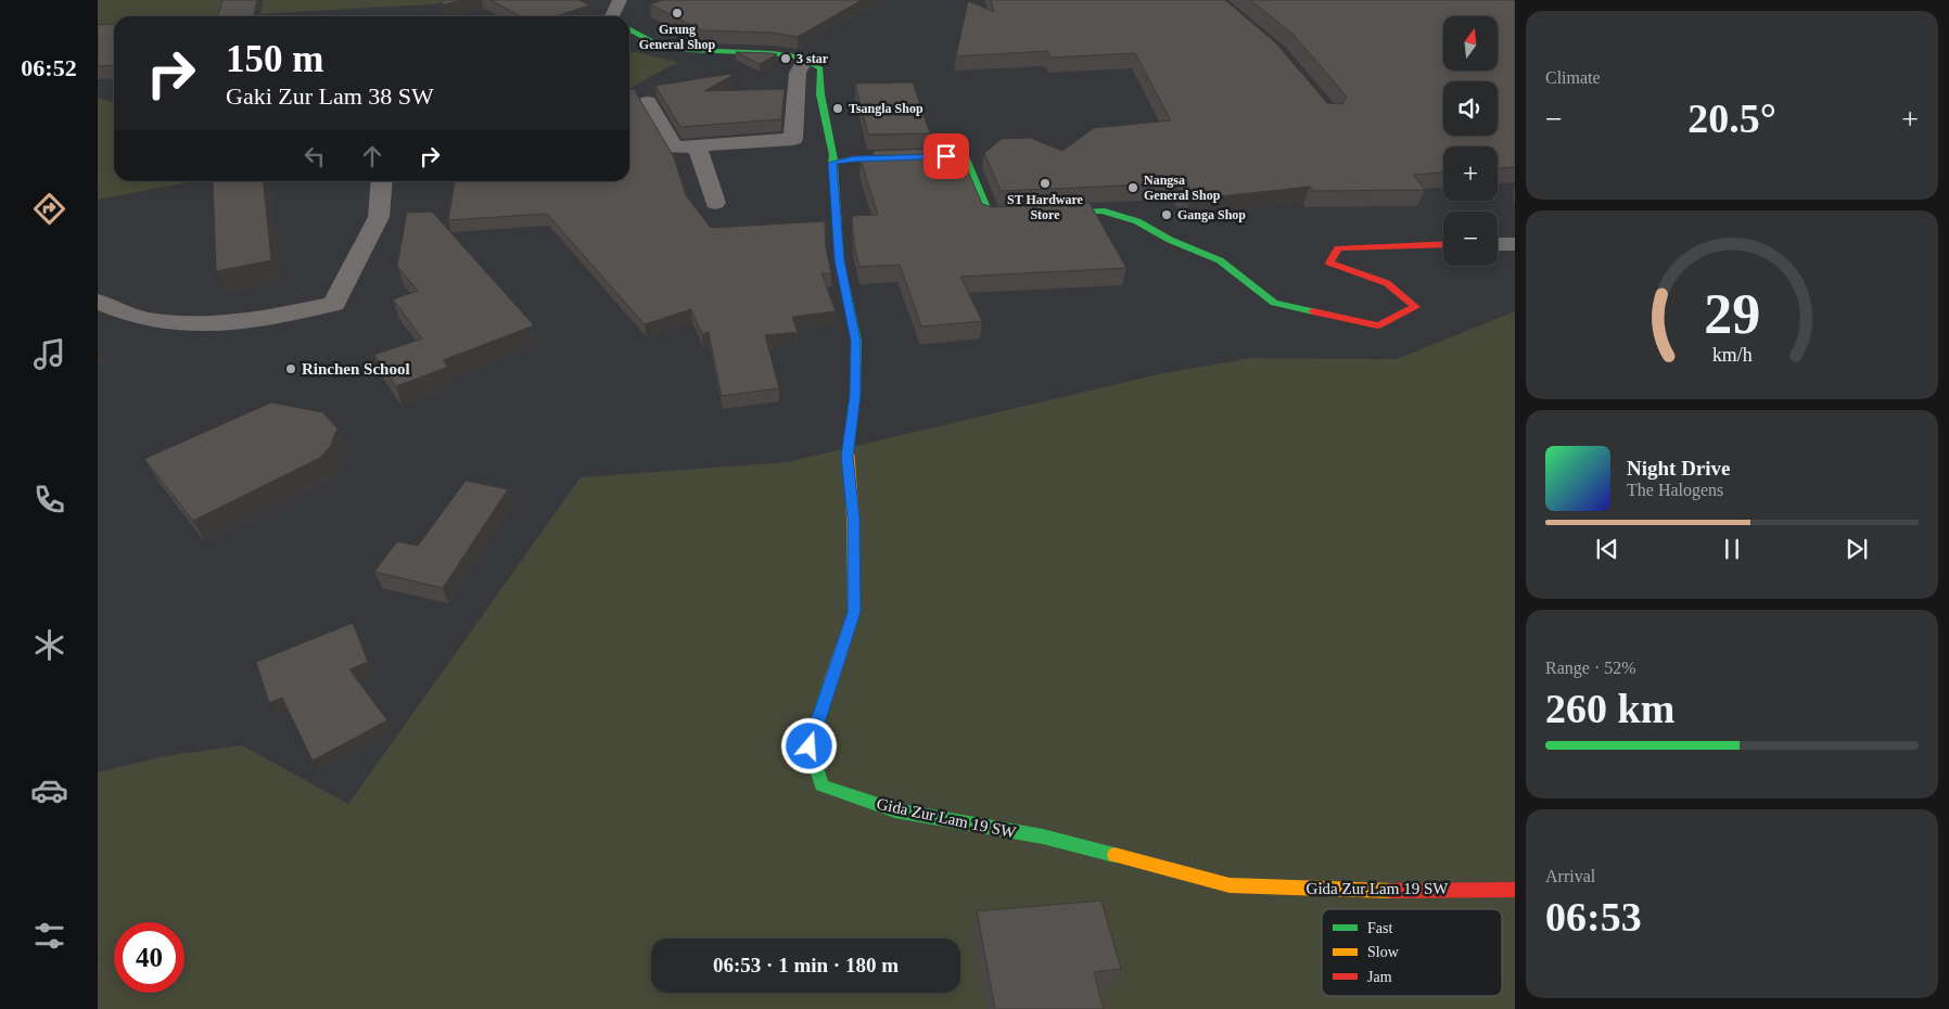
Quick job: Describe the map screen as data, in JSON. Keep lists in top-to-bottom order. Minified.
{"streets":{"street":["Gida Zur Lam 19 SW"]},"places":["Grung General Shop","3 star","Tsangla Shop","ST Hardware Store","Nangsa General Shop","Ganga Shop","Rinchen School"],"legend":["Fast","Slow","Jam"],"north":"top","page":{"tabs":"06:52","tile":["Climate",["Range · 52%","260 km"],["Arrival","06:53"]],"map_buttons":["+","−"],"turn":["150 m","Gaki Zur Lam 38 SW"],"heat":["−","20.5°","+"],"song":["Night Drive","The Halogens"],"limit":"40","trip":"06:53 · 1 min · 180 m","gauge":["29","km/h"]}}
